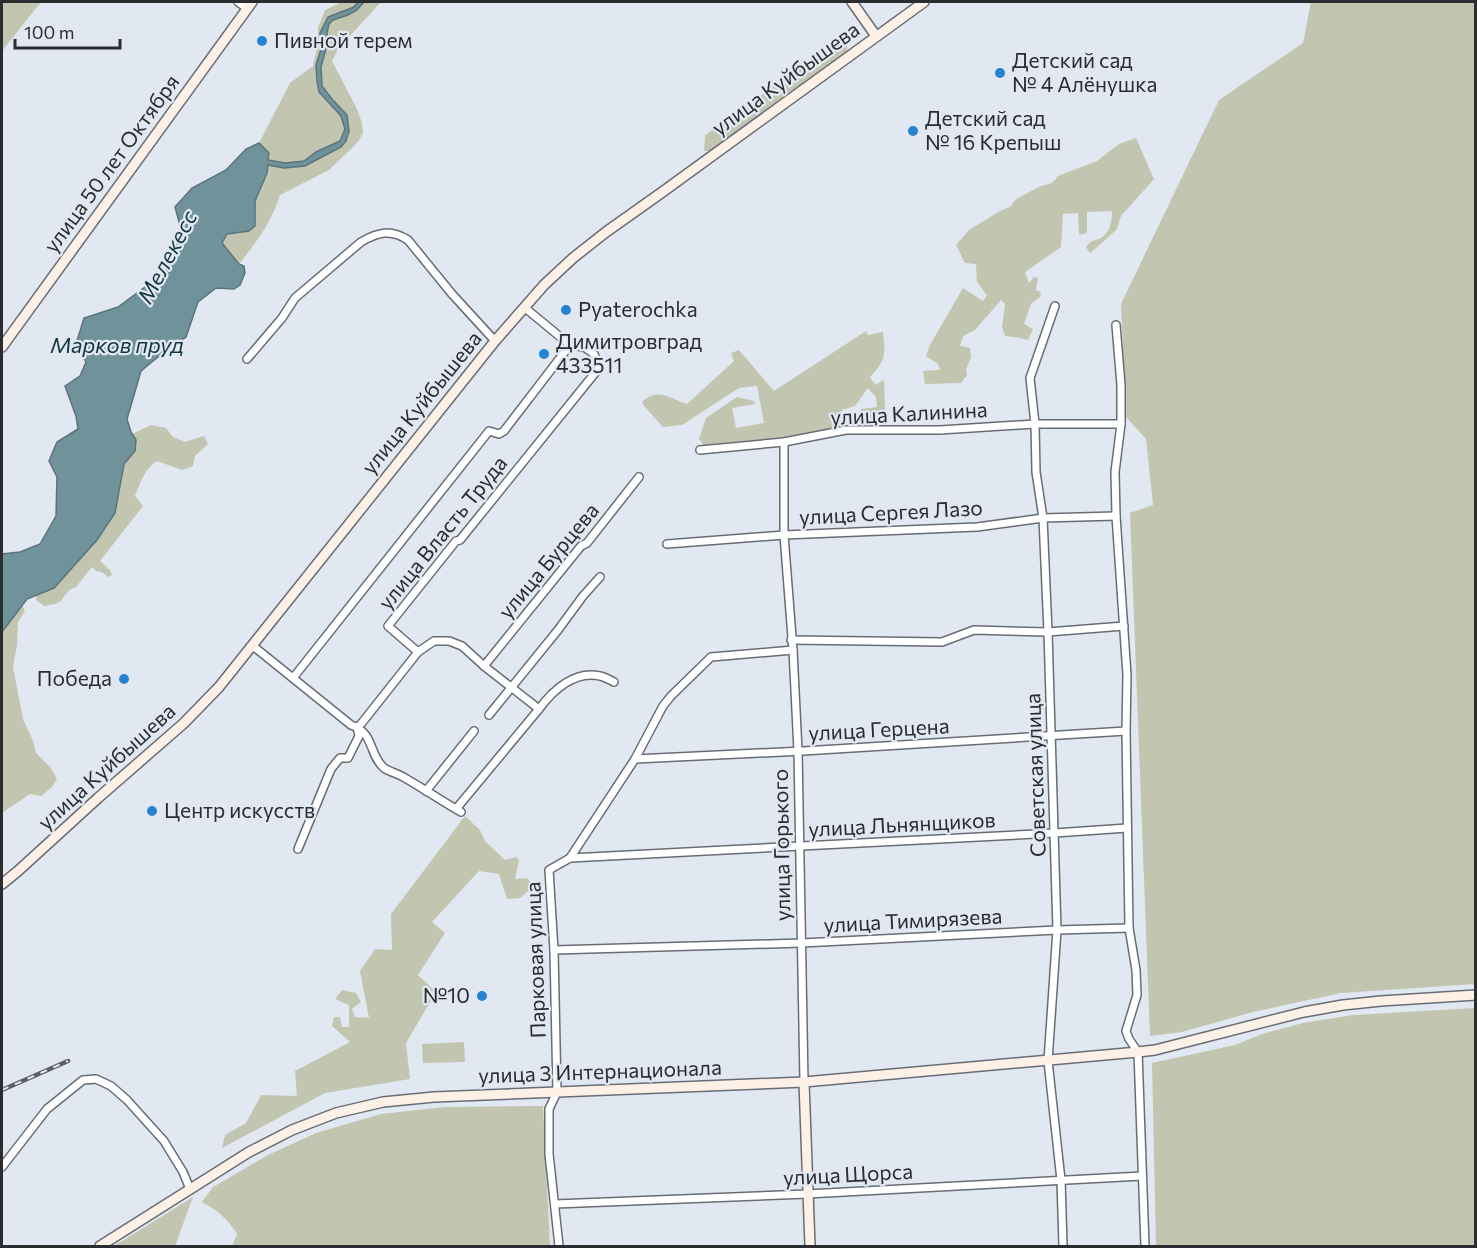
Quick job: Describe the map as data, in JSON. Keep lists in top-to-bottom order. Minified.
{"streets":{"main road":["улица Куйбышева","улица 50 лет Октября","улица Горького","улица 3 Интернационала"],"street":["улица Калинина","улица Сергея Лазо","улица Власть Труда","улица Бурцева","улица Герцена","Советская улица","улица Льнянщиков","улица Тимирязева","Парковая улица","улица Щорса"]},"crossings":[["улица Калинина","Советская улица"],["улица Калинина","улица Горького"],["улица Сергея Лазо","Советская улица"],["улица Сергея Лазо","улица Горького"],["улица Герцена","Советская улица"],["улица Герцена","улица Горького"],["улица Герцена","Парковая улица"],["Советская улица","улица Льнянщиков"],["Советская улица","улица Тимирязева"],["Советская улица","улица 3 Интернационала"],["Советская улица","улица Щорса"],["улица Льнянщиков","улица Горького"],["улица Льнянщиков","Парковая улица"],["улица Горького","улица Тимирязева"],["улица Горького","Парковая улица"],["улица Горького","улица 3 Интернационала"],["улица Горького","улица Щорса"],["улица Тимирязева","Парковая улица"],["Парковая улица","улица 3 Интернационала"],["Парковая улица","улица Щорса"]],"water":["Мелекесс","Марков пруд"],"places":["Пивной терем","Детский сад № 4 Алёнушка","Детский сад № 16 Крепыш","Pyaterochka","Димитровград 433511","Победа","Центр искусств","№10"],"scale_bar":"100 m"}
